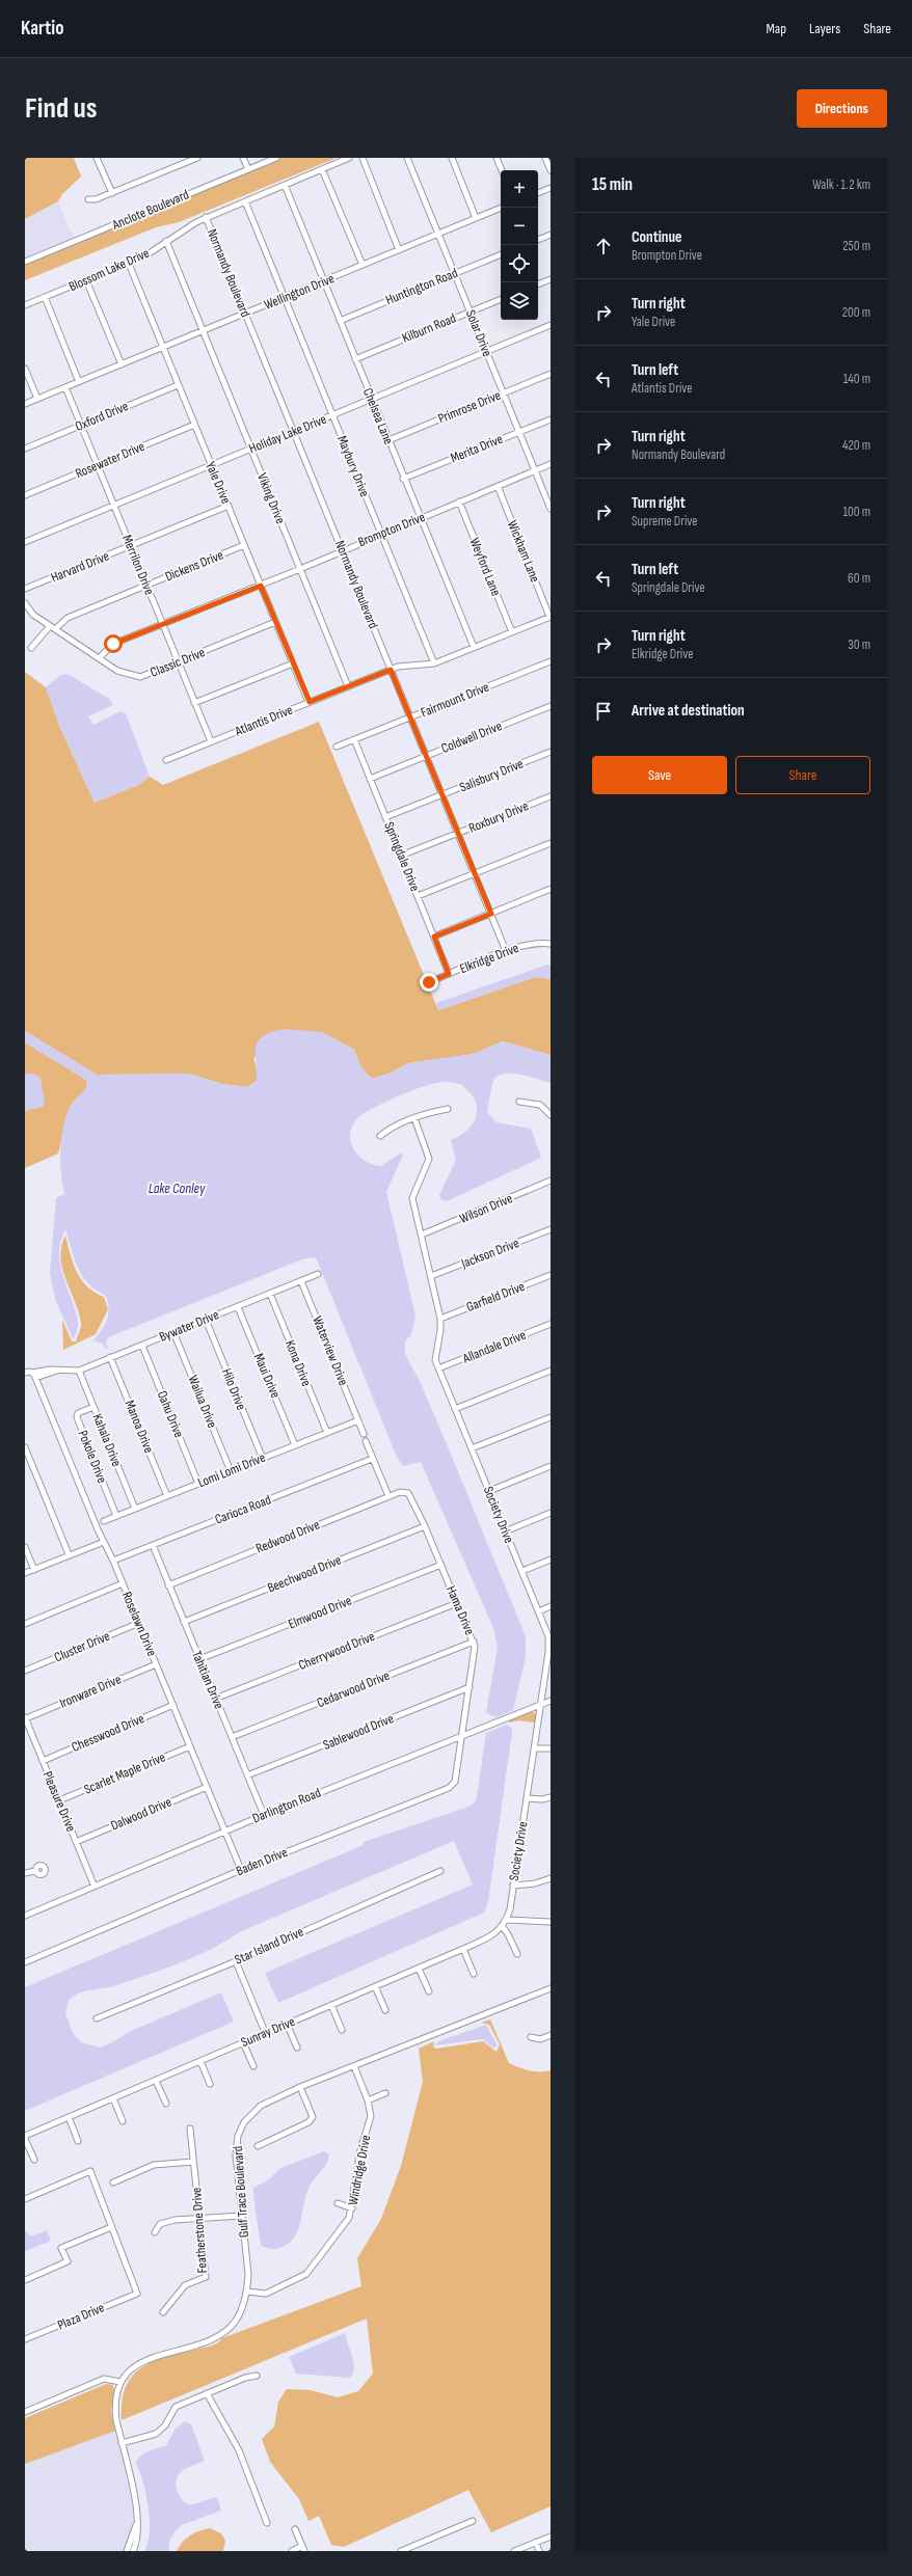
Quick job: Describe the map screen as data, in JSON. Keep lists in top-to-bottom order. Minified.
{"streets":{"street":["Anclote Boulevard","Blossom Lake Drive","Normandy Boulevard","Huntington Road","Wellington Drive","Kilburn Road","Solar Drive","Primrose Drive","Oxford Drive","Chelsea Lane","Holiday Lake Drive","Merita Drive","Rosewater Drive","Maybury Drive","Yale Drive","Viking Drive","Brompton Drive","Wickham Lane","Merrilon Drive","Dickens Drive","Harvard Drive","Weyford Lane","Classic Drive","Fairmount Drive","Atlantis Drive","Coldwell Drive","Salisbury Drive","Roxbury Drive","Springdale Drive","Elkridge Drive","Wilson Drive","Jackson Drive","Garfield Drive","Bywater Drive","Allandale Drive","Waterview Drive","Kona Drive","Maui Drive","Hilo Drive","Wailua Drive","Oahu Drive","Manoa Drive","Kahala Drive","Pokole Drive","Lomi Lomi Drive","Carioca Road","Society Drive","Redwood Drive","Beechwood Drive","Hama Drive","Elmwood Drive","Roselawn Drive","Cluster Drive","Cherrywood Drive","Tahitian Drive","Cedarwood Drive","Ironware Drive","Sablewood Drive","Chesswood Drive","Scarlet Maple Drive","Pleasure Drive","Darlington Road","Dalwood Drive","Baden Drive","Star Island Drive","Sunray Drive","Windridge Drive","Gulf Trace Boulevard","Featherstone Drive","Plaza Drive"]},"crossings":[["Blossom Lake Drive","Normandy Boulevard"],["Blossom Lake Drive","Chelsea Lane"],["Blossom Lake Drive","Maybury Drive"],["Blossom Lake Drive","Yale Drive"],["Blossom Lake Drive","Viking Drive"],["Normandy Boulevard","Wellington Drive"],["Normandy Boulevard","Holiday Lake Drive"],["Normandy Boulevard","Brompton Drive"],["Normandy Boulevard","Fairmount Drive"],["Normandy Boulevard","Atlantis Drive"],["Normandy Boulevard","Coldwell Drive"],["Normandy Boulevard","Salisbury Drive"],["Normandy Boulevard","Roxbury Drive"],["Normandy Boulevard","Elkridge Drive"],["Huntington Road","Solar Drive"],["Huntington Road","Chelsea Lane"],["Wellington Drive","Solar Drive"],["Wellington Drive","Chelsea Lane"],["Wellington Drive","Maybury Drive"],["Wellington Drive","Yale Drive"],["Wellington Drive","Viking Drive"],["Wellington Drive","Merrilon Drive"],["Kilburn Road","Solar Drive"],["Kilburn Road","Chelsea Lane"],["Solar Drive","Primrose Drive"],["Solar Drive","Holiday Lake Drive"],["Solar Drive","Merita Drive"],["Solar Drive","Brompton Drive"],["Primrose Drive","Chelsea Lane"],["Oxford Drive","Yale Drive"],["Oxford Drive","Merrilon Drive"],["Chelsea Lane","Holiday Lake Drive"],["Chelsea Lane","Merita Drive"],["Chelsea Lane","Brompton Drive"],["Chelsea Lane","Atlantis Drive"],["Holiday Lake Drive","Maybury Drive"],["Holiday Lake Drive","Yale Drive"],["Holiday Lake Drive","Viking Drive"],["Holiday Lake Drive","Merrilon Drive"],["Rosewater Drive","Yale Drive"],["Rosewater Drive","Merrilon Drive"],["Maybury Drive","Brompton Drive"],["Maybury Drive","Atlantis Drive"],["Yale Drive","Brompton Drive"],["Yale Drive","Dickens Drive"],["Yale Drive","Harvard Drive"],["Yale Drive","Classic Drive"],["Yale Drive","Atlantis Drive"],["Viking Drive","Brompton Drive"],["Viking Drive","Atlantis Drive"],["Brompton Drive","Wickham Lane"],["Brompton Drive","Merrilon Drive"],["Brompton Drive","Weyford Lane"],["Brompton Drive","Classic Drive"],["Wickham Lane","Atlantis Drive"],["Merrilon Drive","Dickens Drive"],["Merrilon Drive","Harvard Drive"],["Merrilon Drive","Classic Drive"],["Merrilon Drive","Atlantis Drive"],["Dickens Drive","Classic Drive"],["Weyford Lane","Atlantis Drive"],["Fairmount Drive","Springdale Drive"],["Coldwell Drive","Springdale Drive"],["Salisbury Drive","Springdale Drive"],["Roxbury Drive","Springdale Drive"],["Springdale Drive","Elkridge Drive"],["Wilson Drive","Society Drive"],["Jackson Drive","Society Drive"],["Garfield Drive","Society Drive"],["Bywater Drive","Waterview Drive"],["Bywater Drive","Kona Drive"],["Bywater Drive","Maui Drive"],["Bywater Drive","Hilo Drive"],["Bywater Drive","Wailua Drive"],["Bywater Drive","Oahu Drive"],["Bywater Drive","Manoa Drive"],["Bywater Drive","Kahala Drive"],["Bywater Drive","Roselawn Drive"],["Allandale Drive","Society Drive"],["Waterview Drive","Lomi Lomi Drive"],["Kona Drive","Lomi Lomi Drive"],["Maui Drive","Lomi Lomi Drive"],["Hilo Drive","Lomi Lomi Drive"],["Wailua Drive","Lomi Lomi Drive"],["Oahu Drive","Lomi Lomi Drive"],["Manoa Drive","Lomi Lomi Drive"],["Kahala Drive","Pokole Drive"],["Kahala Drive","Lomi Lomi Drive"],["Pokole Drive","Lomi Lomi Drive"],["Carioca Road","Roselawn Drive"],["Carioca Road","Tahitian Drive"],["Society Drive","Darlington Road"],["Redwood Drive","Hama Drive"],["Redwood Drive","Tahitian Drive"],["Beechwood Drive","Hama Drive"],["Beechwood Drive","Tahitian Drive"],["Hama Drive","Elmwood Drive"],["Hama Drive","Cherrywood Drive"],["Hama Drive","Cedarwood Drive"],["Hama Drive","Sablewood Drive"],["Hama Drive","Darlington Road"],["Hama Drive","Baden Drive"],["Elmwood Drive","Tahitian Drive"],["Roselawn Drive","Cluster Drive"],["Roselawn Drive","Ironware Drive"],["Roselawn Drive","Chesswood Drive"],["Roselawn Drive","Scarlet Maple Drive"],["Roselawn Drive","Darlington Road"],["Roselawn Drive","Dalwood Drive"],["Roselawn Drive","Baden Drive"],["Cherrywood Drive","Tahitian Drive"],["Tahitian Drive","Cedarwood Drive"],["Tahitian Drive","Sablewood Drive"],["Tahitian Drive","Darlington Road"],["Ironware Drive","Pleasure Drive"],["Chesswood Drive","Pleasure Drive"],["Scarlet Maple Drive","Pleasure Drive"],["Pleasure Drive","Darlington Road"],["Pleasure Drive","Dalwood Drive"],["Darlington Road","Baden Drive"],["Windridge Drive","Gulf Trace Boulevard"]],"water":["Lake Conley"],"page":{"header":"Kartio","nav":["Map","Layers","Share"],"buttons":["Directions",["Save","Share"]],"title":"Find us","heading":["15 min","Walk · 1.2 km"],"map_buttons":["+","−"],"list":[["Continue","Brompton Drive","250 m"],["Turn right","Yale Drive","200 m"],["Turn left","Atlantis Drive","140 m"],["Turn right","Normandy Boulevard","420 m"],["Turn right","Supreme Drive","100 m"],["Turn left","Springdale Drive","60 m"],["Turn right","Elkridge Drive","30 m"],"Arrive at destination"]}}
